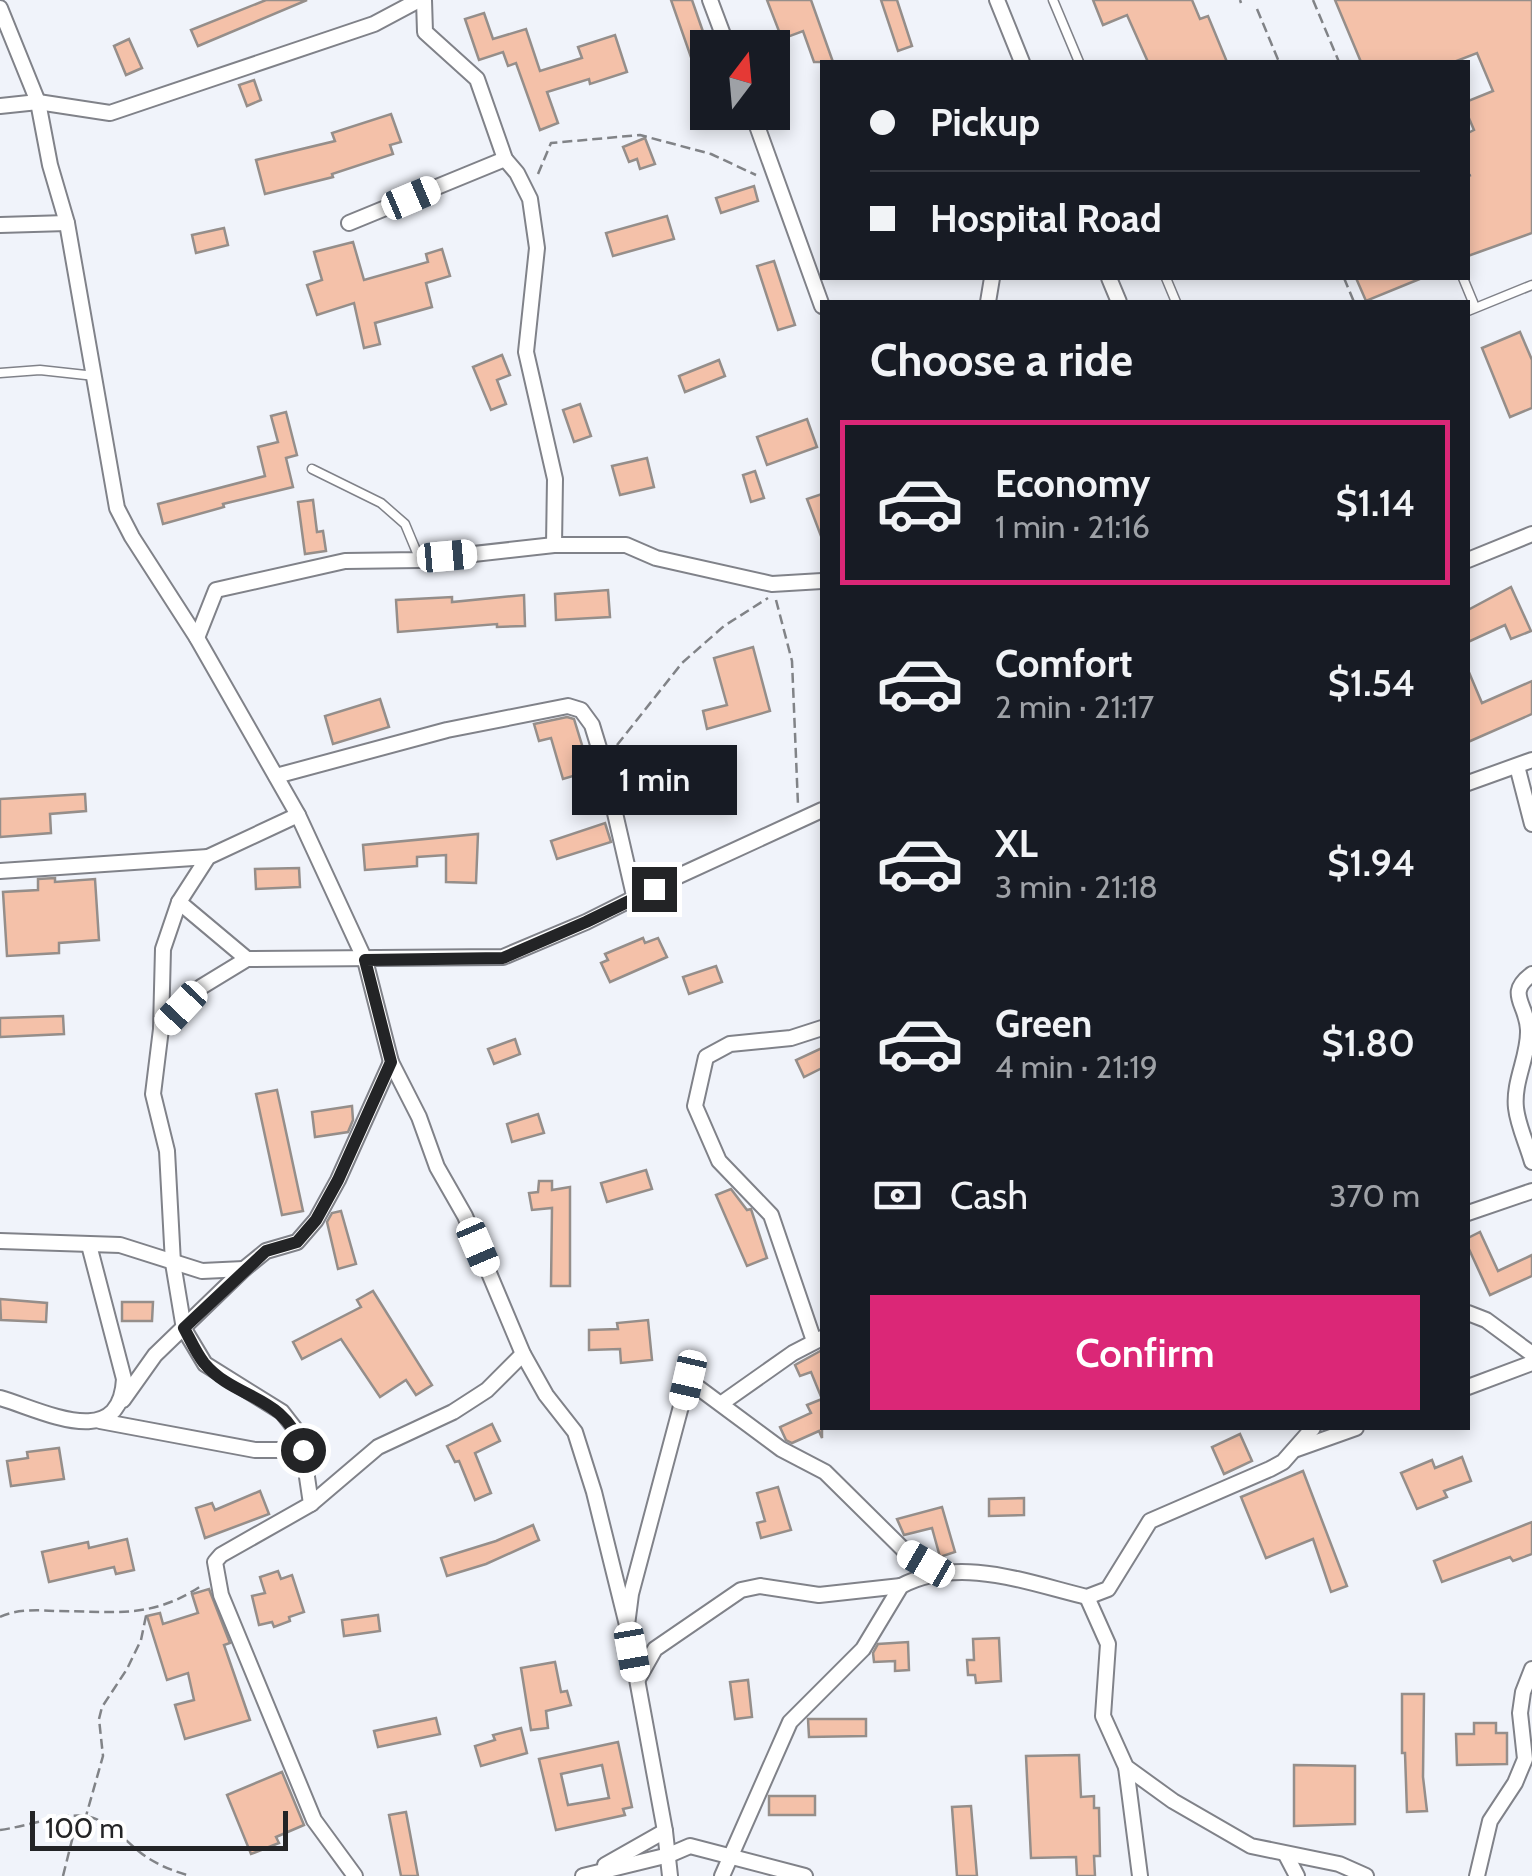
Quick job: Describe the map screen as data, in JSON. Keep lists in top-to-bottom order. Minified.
{"scale_bar":"100 m","north":"top","page":{"banner":["Pickup","Hospital Road"],"heading":"Choose a ride","list":[{"name":"Economy","note":"1 min · 21:16","value":"$1.14"},{"name":"Comfort","note":"2 min · 21:17","value":"$1.54"},{"name":"XL","note":"3 min · 21:18","value":"$1.94"},{"name":"Green","note":"4 min · 21:19","value":"$1.80"}],"bubble":"1 min","pay":["Cash","370 m"],"buttons":"Confirm","scale":"100 m"}}
